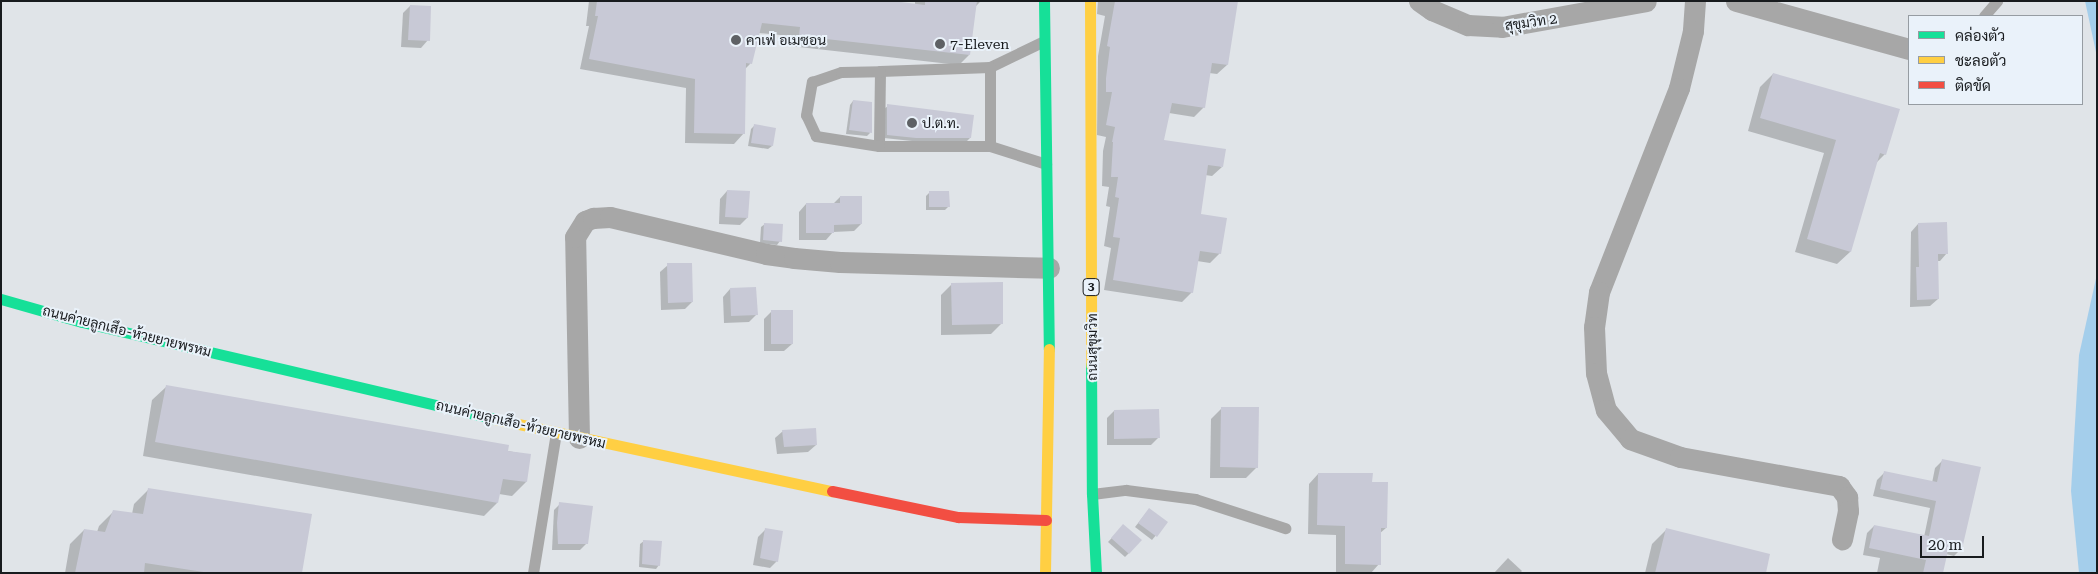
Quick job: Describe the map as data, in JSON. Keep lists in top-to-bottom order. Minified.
{"streets":{"main road":["3","ถนนค่ายลูกเสึอ-ห้วยยายพรหม","ถนนสุขุมวิท"],"street":["สุขุมวิท 2"]},"places":["คาเฟ่ อเมซอน","7-Eleven","ป.ต.ท."],"legend":["คล่องตัว","ชะลอตัว","ติดขัด"],"scale_bar":"20 m"}
